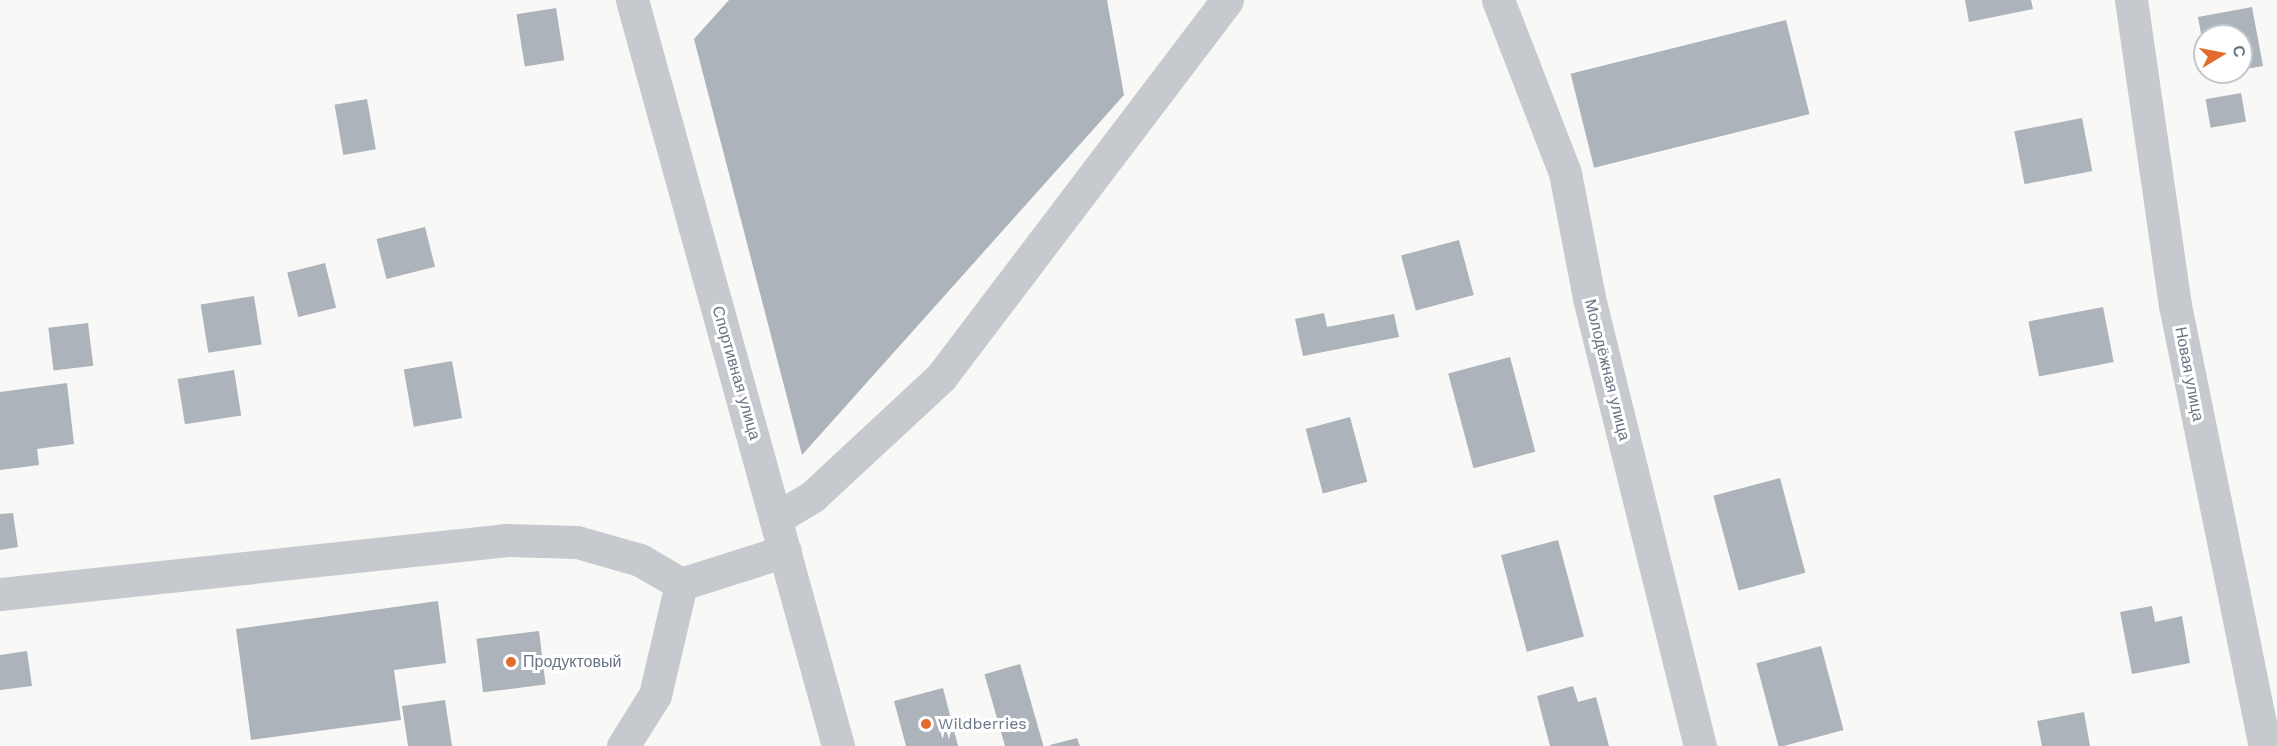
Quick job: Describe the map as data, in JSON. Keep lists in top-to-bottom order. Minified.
{"streets":{"street":["Молодёжная улица","Спортивная улица","Новая улица"]},"places":["Продуктовый","Wildberries"],"north":"right"}
